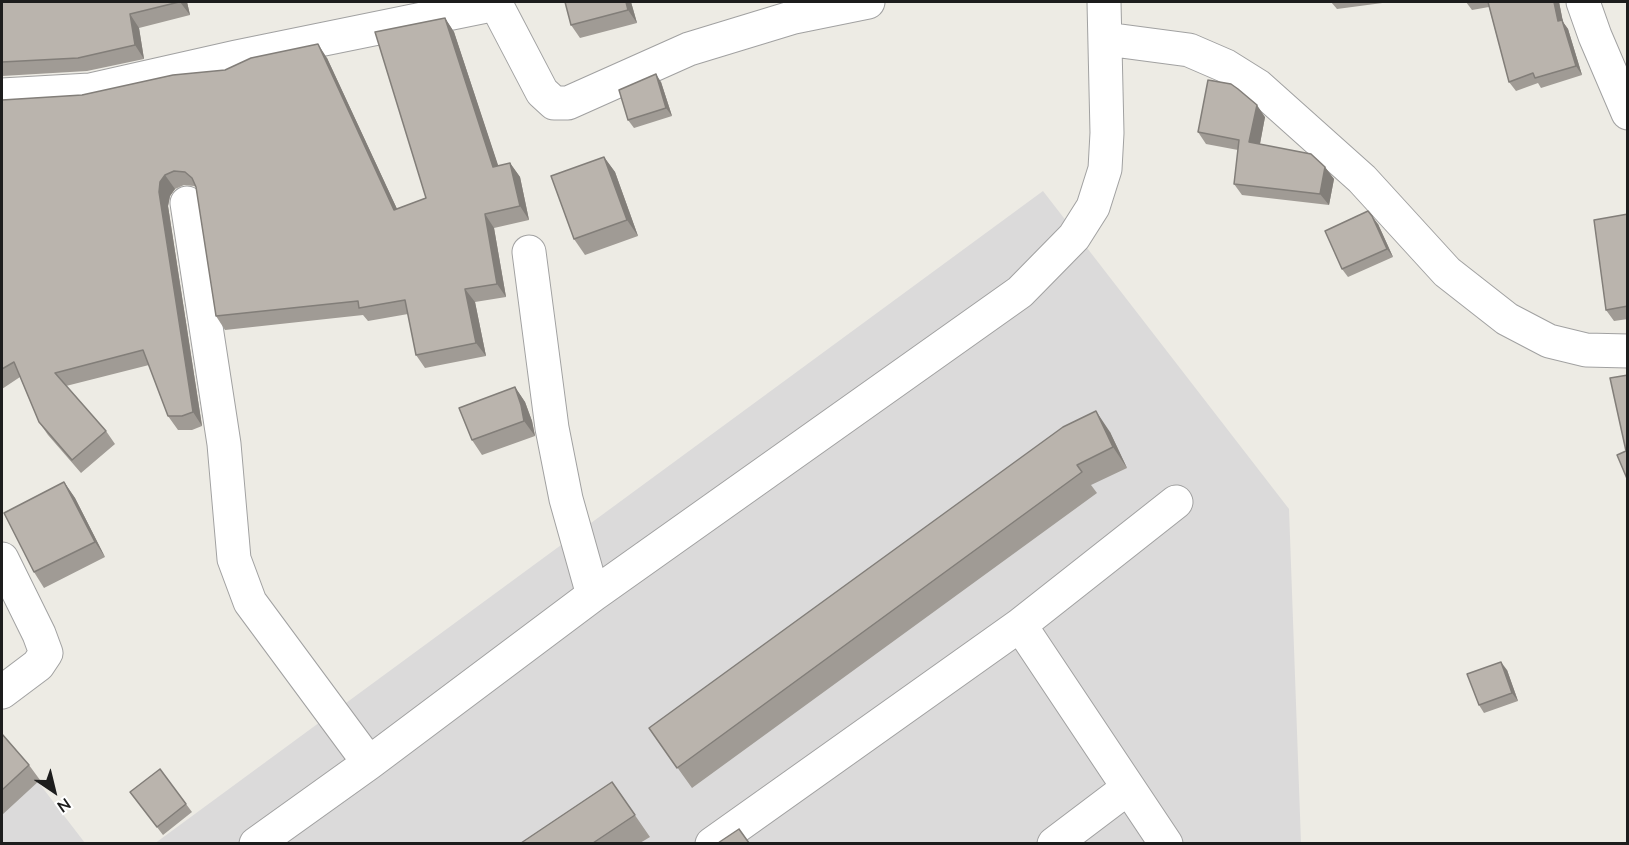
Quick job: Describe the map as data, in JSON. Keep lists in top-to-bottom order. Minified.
{"north":"bottom right"}
